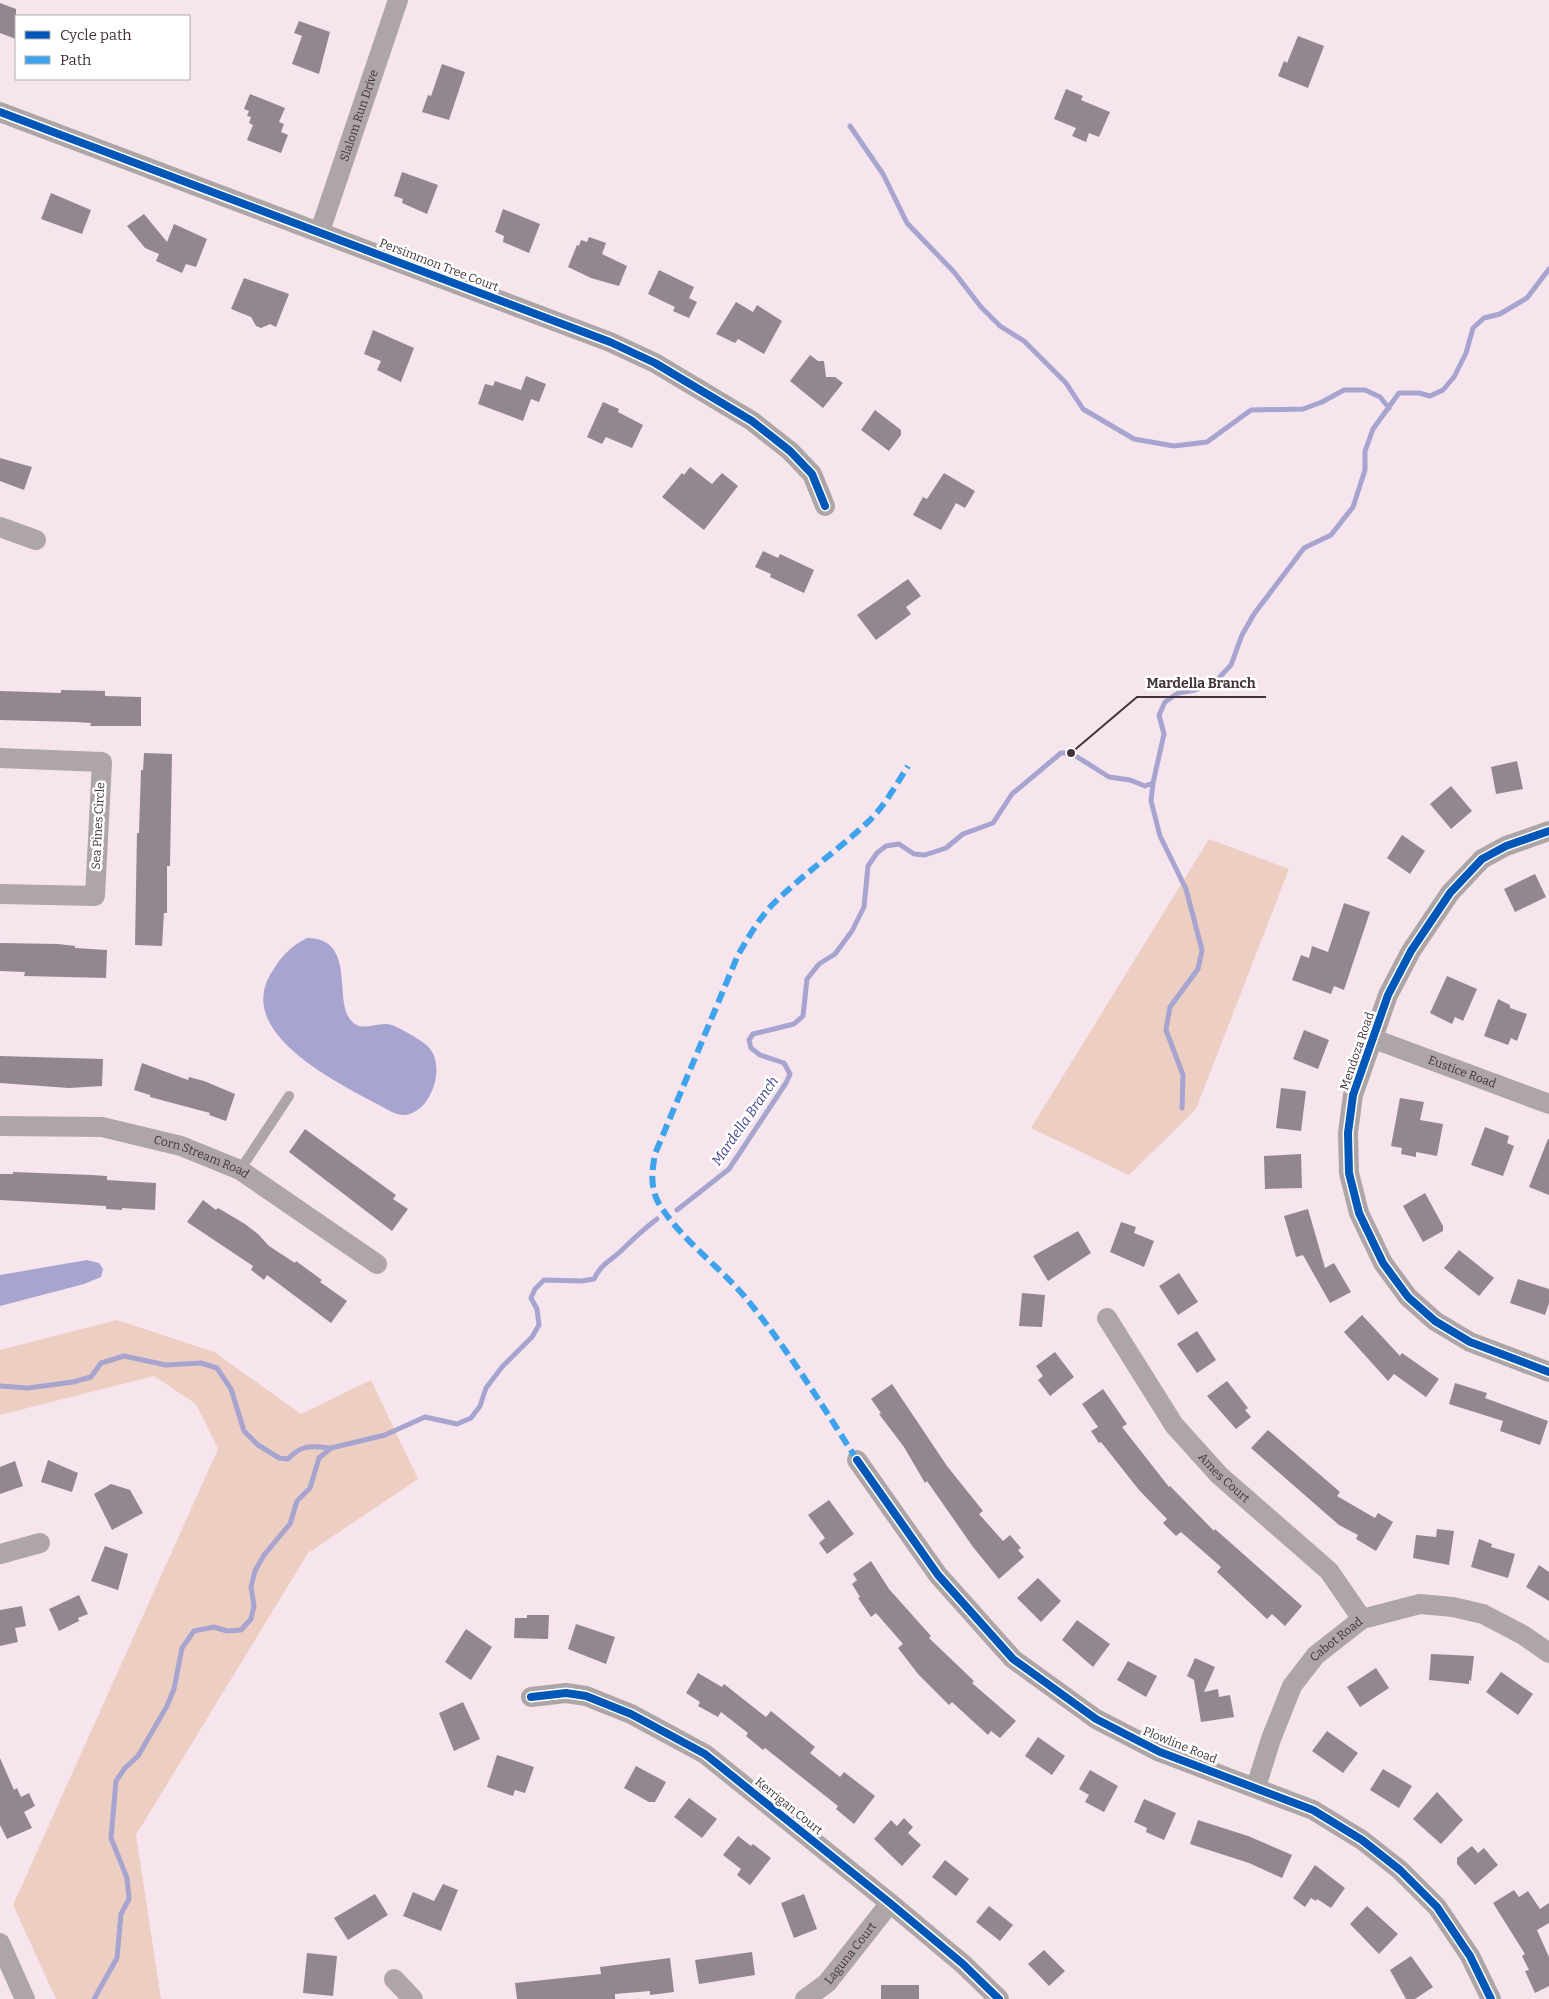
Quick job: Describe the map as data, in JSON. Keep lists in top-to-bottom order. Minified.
{"streets":{"street":["Slalom Run Drive","Persimmon Tree Court","Sea Pines Circle","Mendoza Road","Eustice Road","Corn Stream Road","Ames Court","Cabot Road","Plowline Road","Kerrigan Court","Laguna Court"]},"crossings":[["Slalom Run Drive","Persimmon Tree Court"],["Mendoza Road","Eustice Road"],["Ames Court","Cabot Road"],["Cabot Road","Plowline Road"],["Kerrigan Court","Laguna Court"]],"water":["Mardella Branch"],"places":["Mardella Branch"],"legend":["Cycle path","Path"]}
